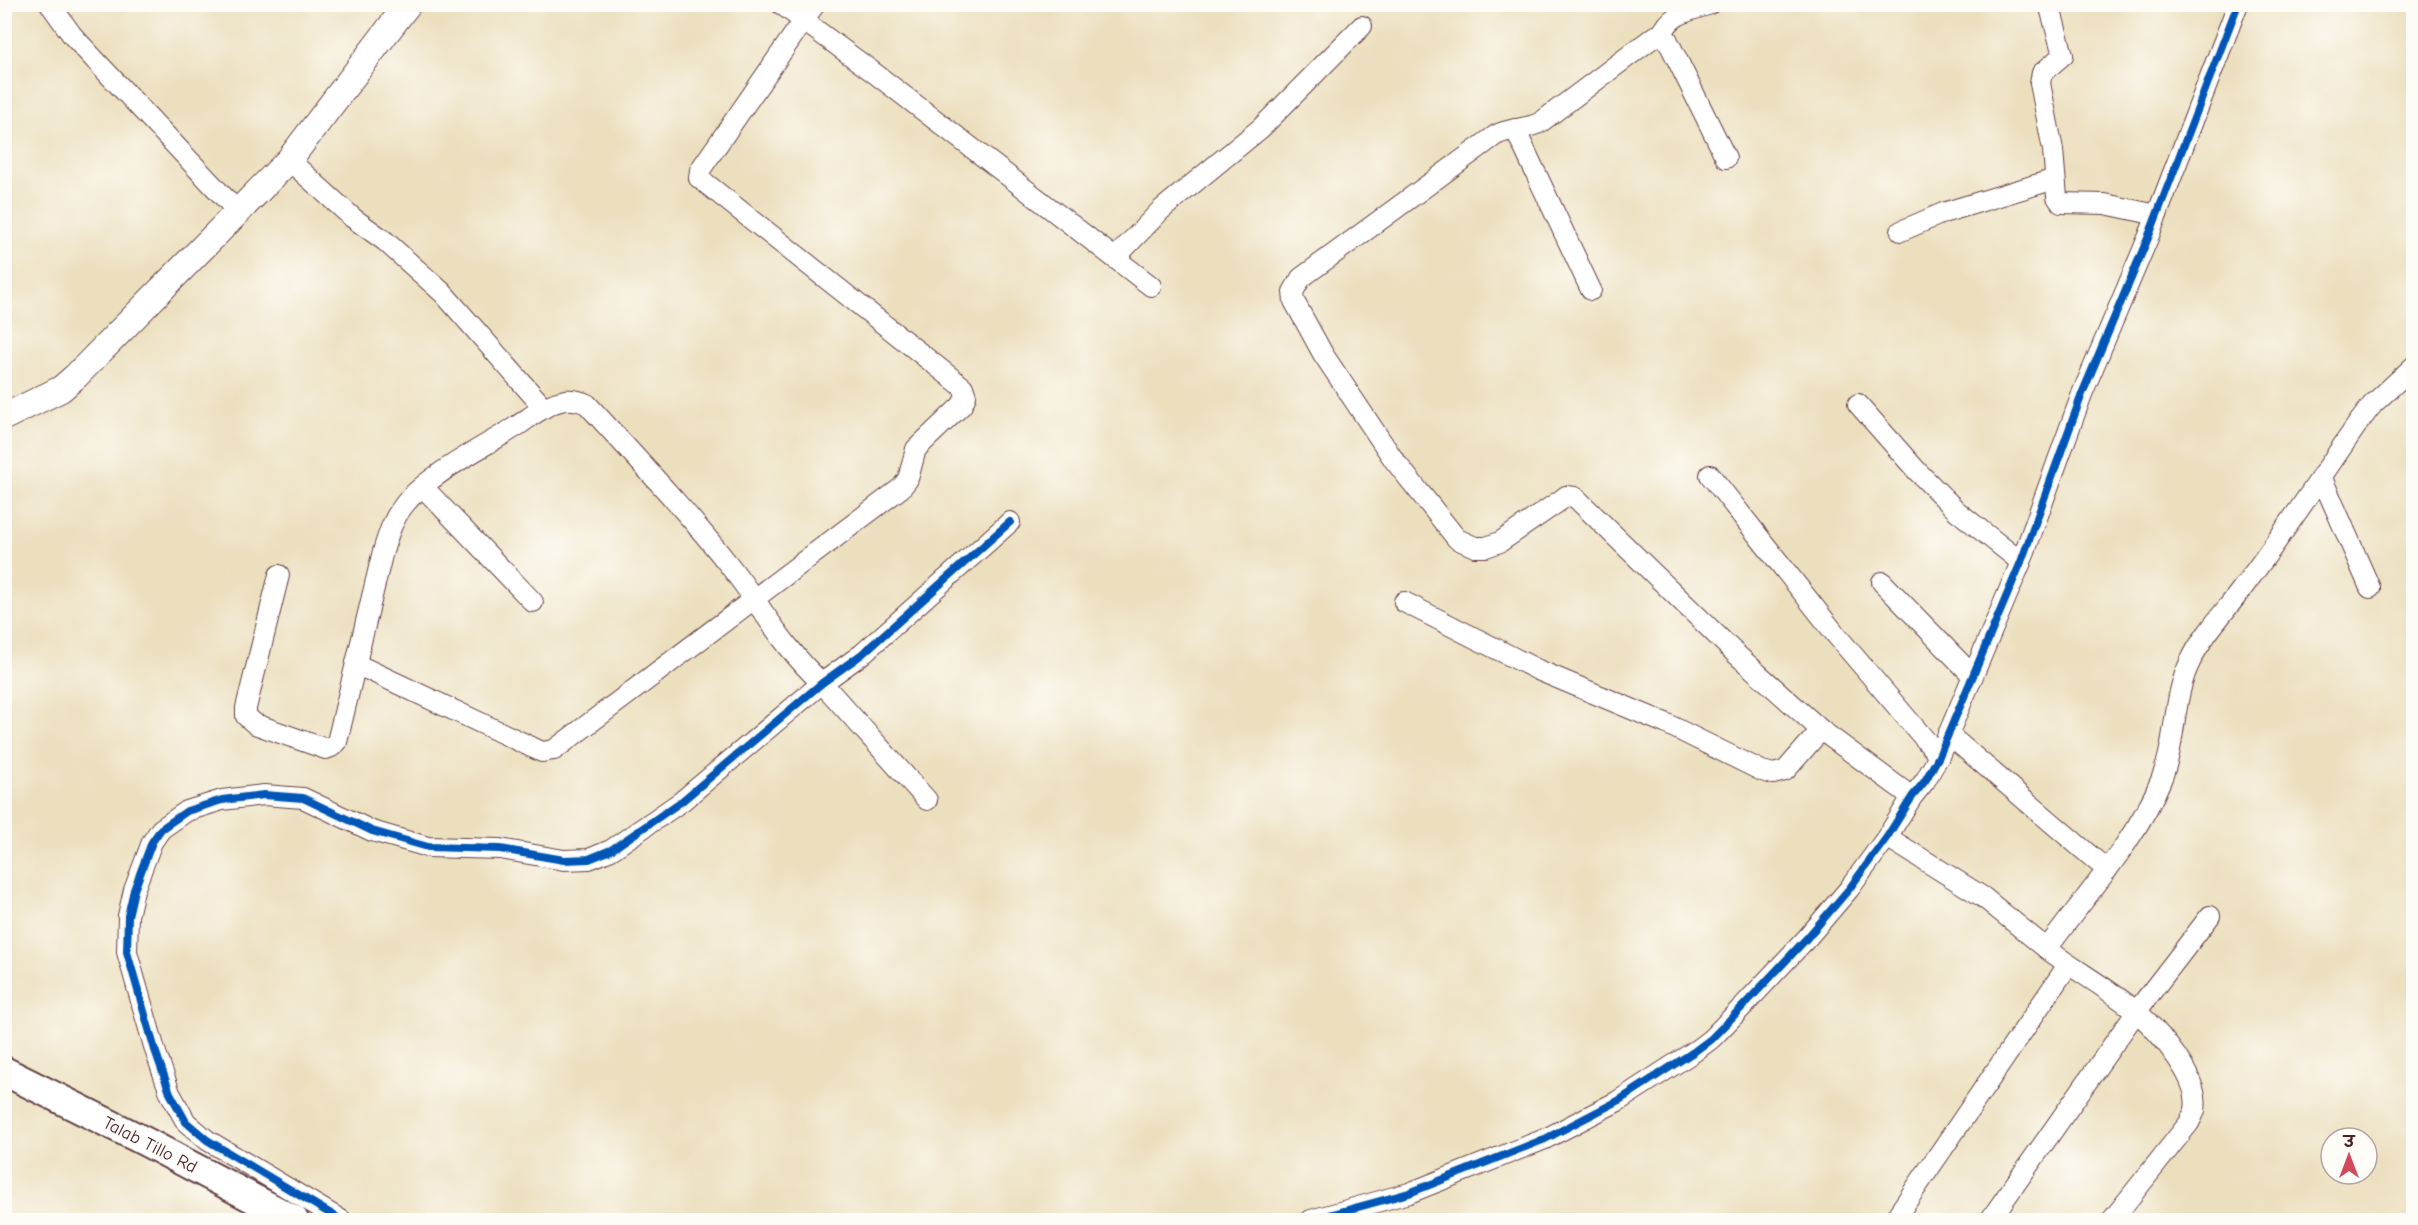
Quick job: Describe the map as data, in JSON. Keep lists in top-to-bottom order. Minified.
{"streets":{"main road":["Talab Tillo Rd"]},"north":"top"}
